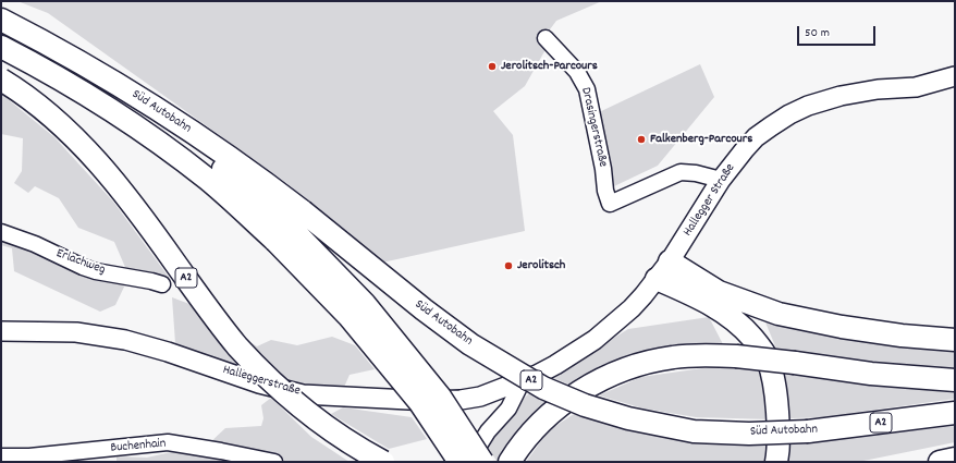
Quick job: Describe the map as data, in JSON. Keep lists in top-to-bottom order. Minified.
{"streets":{"highway":["Süd Autobahn","A2"],"main road":["Hallegger Straße","Halleggerstraße"],"street":["Drasingerstraße","Erlachweg","Buchenhain"]},"crossings":[["Süd Autobahn","A2"],["Drasingerstraße","Hallegger Straße"],["Hallegger Straße","Halleggerstraße"]],"places":["Jerolitsch-Parcours","Falkenberg-Parcours","Jerolitsch"],"scale_bar":"50 m"}
